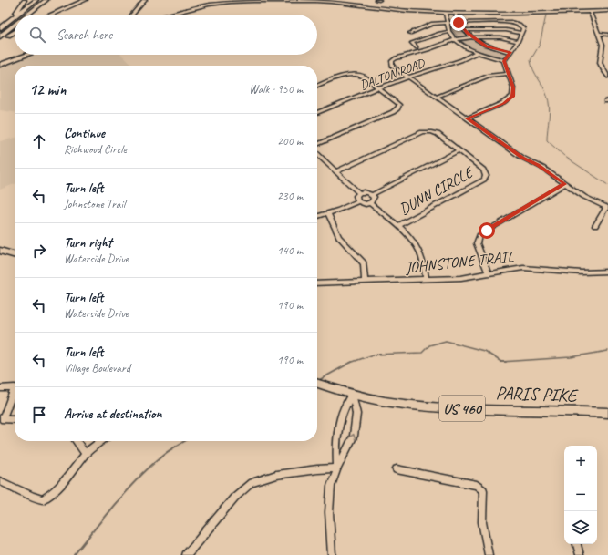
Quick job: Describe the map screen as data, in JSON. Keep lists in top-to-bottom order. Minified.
{"streets":{"main road":["PARIS PIKE","US 460"],"street":["DALTON ROAD","DUNN CIRCLE","JOHNSTONE TRAIL"]},"page":{"search":"Search here","heading":["12 min","Walk · 950 m"],"list":[["Continue","Richwood Circle","200 m"],["Turn left","Johnstone Trail","230 m"],["Turn right","Waterside Drive","140 m"],["Turn left","Waterside Drive","190 m"],["Turn left","Village Boulevard","190 m"],"Arrive at destination"],"map_buttons":["+","−"]}}
